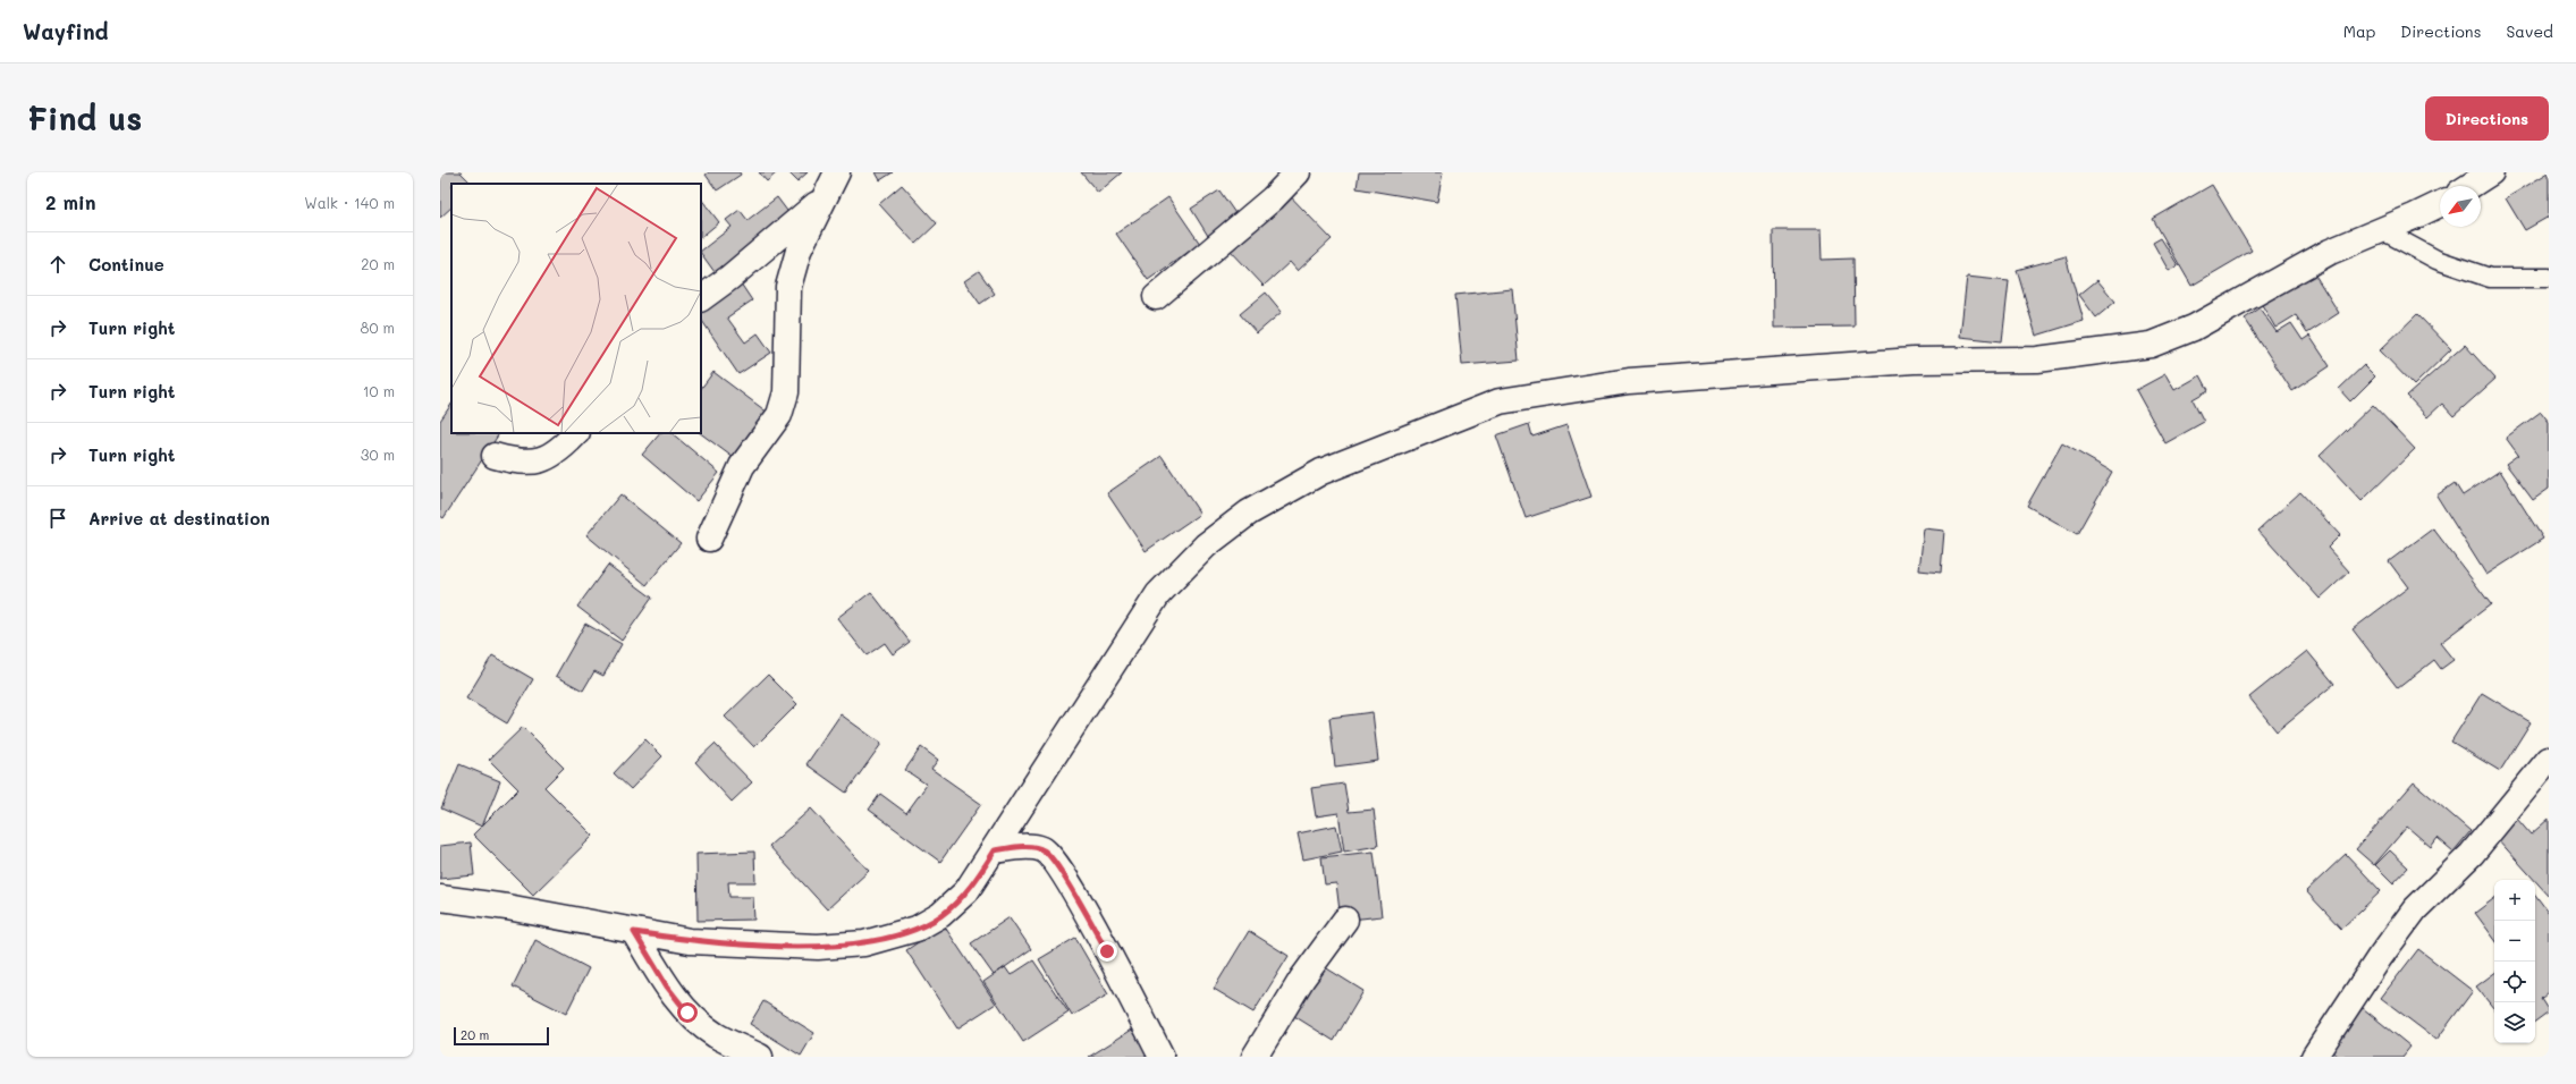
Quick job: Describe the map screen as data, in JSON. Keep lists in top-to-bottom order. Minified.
{"scale_bar":"20 m","north":"bottom left","page":{"header":"Wayfind","nav":["Map","Directions","Saved"],"buttons":"Directions","title":"Find us","heading":["2 min","Walk · 140 m"],"list":[["Continue","20 m"],["Turn right","80 m"],["Turn right","10 m"],["Turn right","30 m"],"Arrive at destination"],"map_buttons":["+","−"],"scale":"20 m"}}
